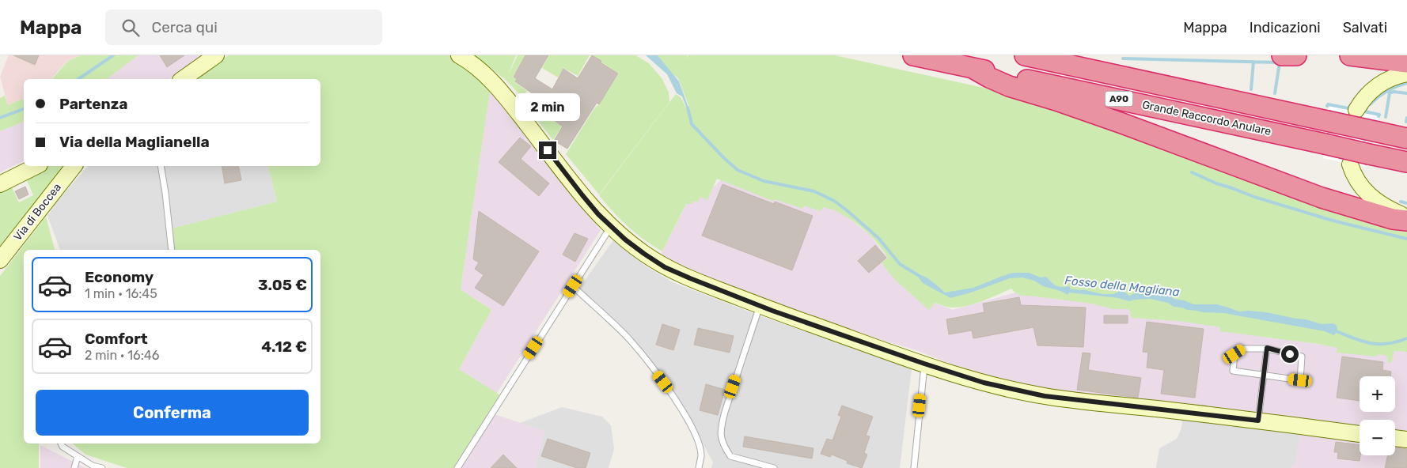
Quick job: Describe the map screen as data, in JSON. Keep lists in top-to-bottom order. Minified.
{"streets":{"highway":["A90","Grande Raccordo Anulare"],"main road":["Via di Boccea"]},"water":["Fosso della Magliana"],"page":{"header":"Mappa","search":"Cerca qui","nav":["Mappa","Indicazioni","Salvati"],"banner":["Partenza","Via della Maglianella"],"bubble":"2 min","list":[{"name":"Economy","note":"1 min · 16:45","value":"3.05 €"},{"name":"Comfort","note":"2 min · 16:46","value":"4.12 €"}],"map_buttons":["+","−"],"buttons":"Conferma"}}
